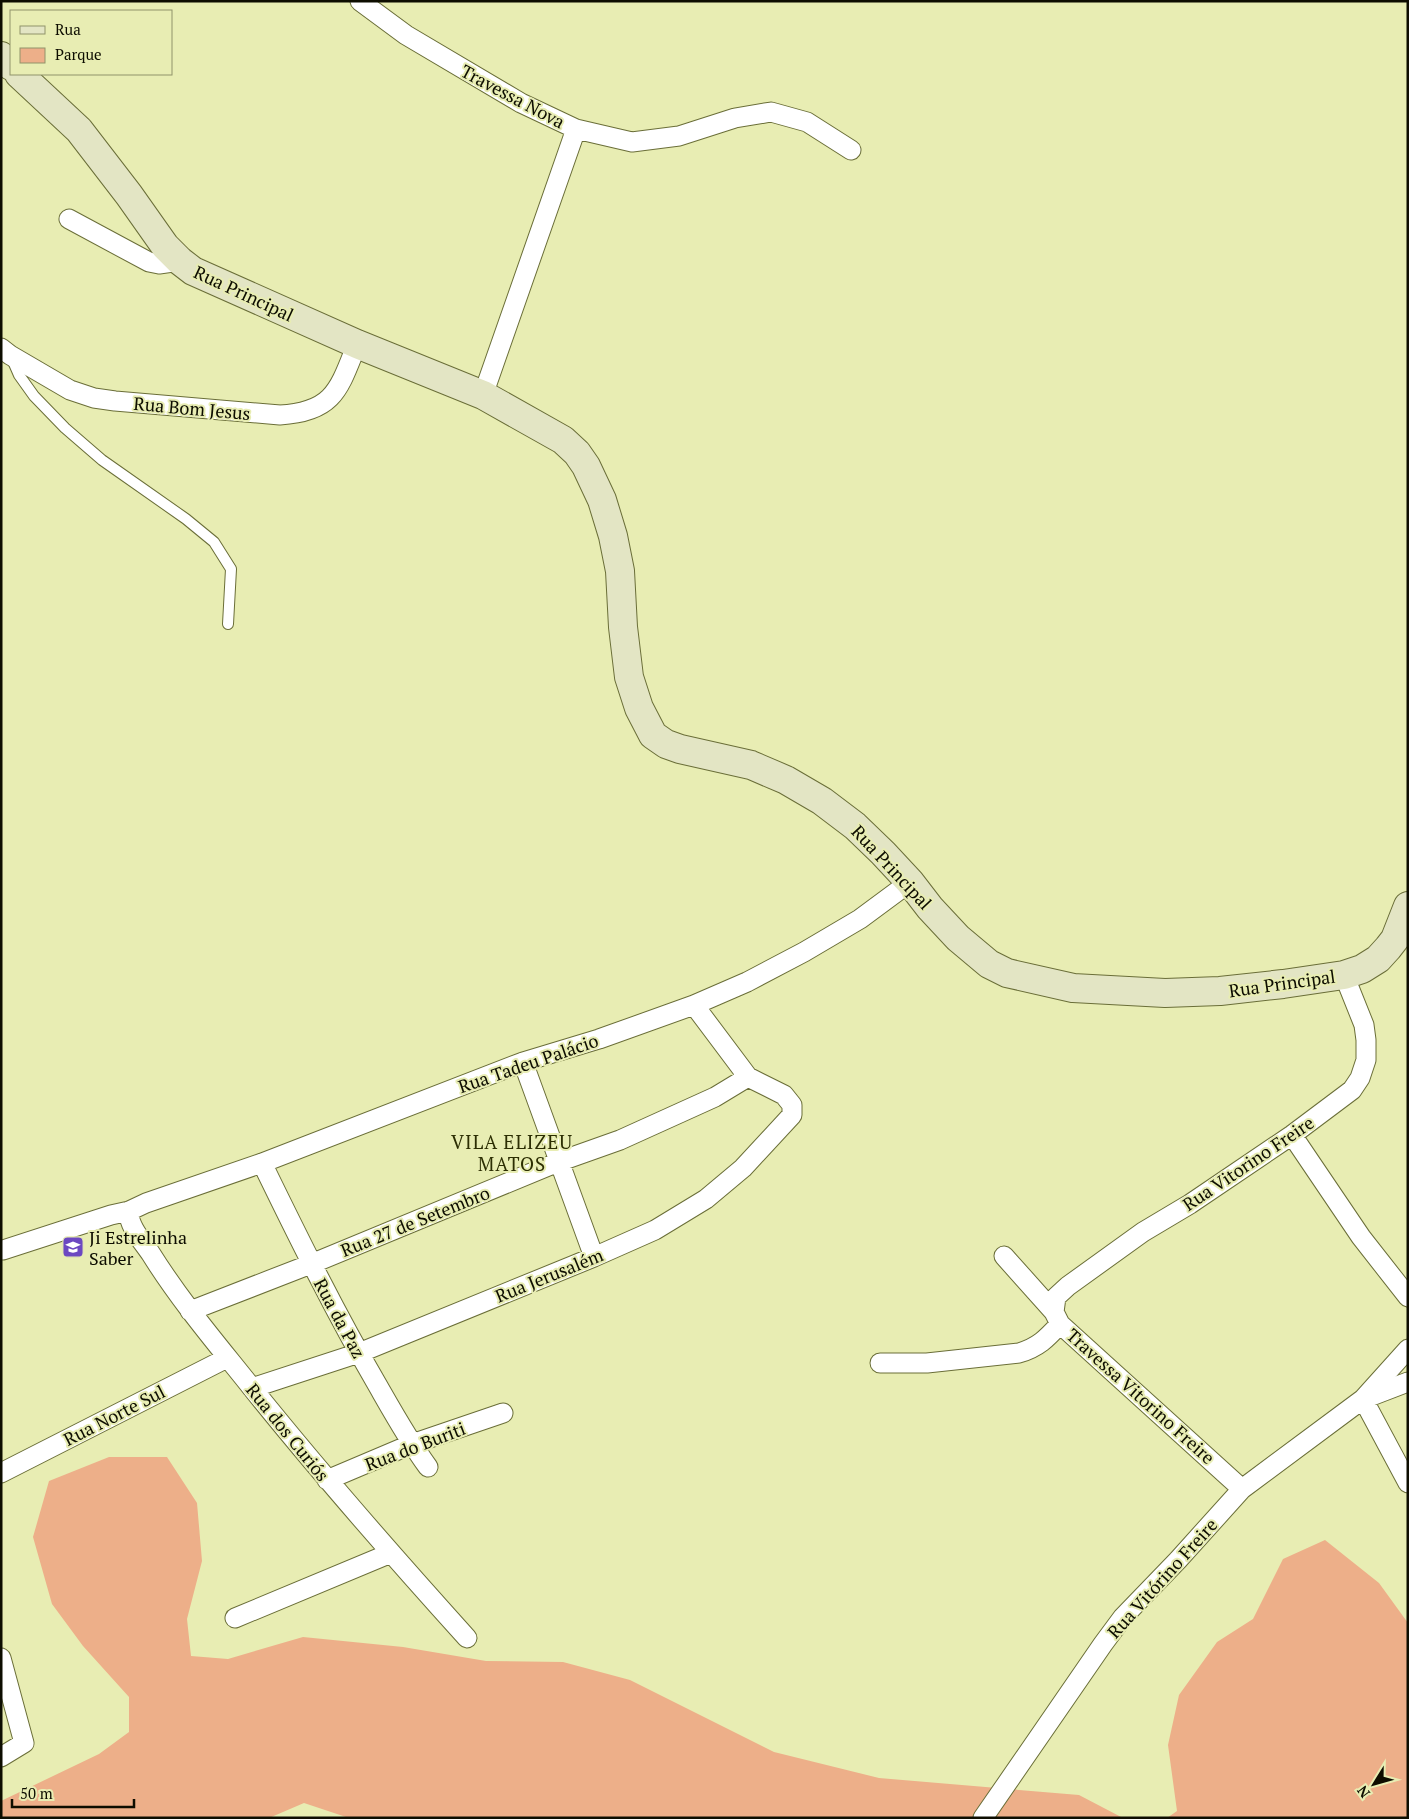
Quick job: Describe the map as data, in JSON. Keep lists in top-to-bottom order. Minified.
{"streets":{"street":["Travessa Nova","Rua Principal","Rua Bom Jesus","Rua Tadeu Palácio","Rua Vitorino Freire","Rua 27 de Setembro","Rua Jerusalém","Rua da Paz","Travessa Vitorino Freire","Rua Norte Sul","Rua dos Curiós","Rua do Buriti","Rua Vitórino Freire"]},"crossings":[["Rua Principal","Rua Bom Jesus"],["Rua Principal","Rua Tadeu Palácio"],["Rua Principal","Rua Vitorino Freire"],["Rua Tadeu Palácio","Rua da Paz"],["Rua Tadeu Palácio","Rua dos Curiós"],["Rua Vitorino Freire","Travessa Vitorino Freire"],["Rua 27 de Setembro","Rua Jerusalém"],["Rua 27 de Setembro","Rua da Paz"],["Rua 27 de Setembro","Rua dos Curiós"],["Rua Jerusalém","Rua da Paz"],["Rua Jerusalém","Rua dos Curiós"],["Rua da Paz","Rua do Buriti"],["Travessa Vitorino Freire","Rua Vitórino Freire"],["Rua Norte Sul","Rua dos Curiós"],["Rua dos Curiós","Rua do Buriti"]],"districts":["VILA ELIZEU MATOS"],"places":{"school or university":["Ji Estrelinha Saber"]},"legend":["Rua","Parque"],"scale_bar":"50 m","north":"bottom left"}
